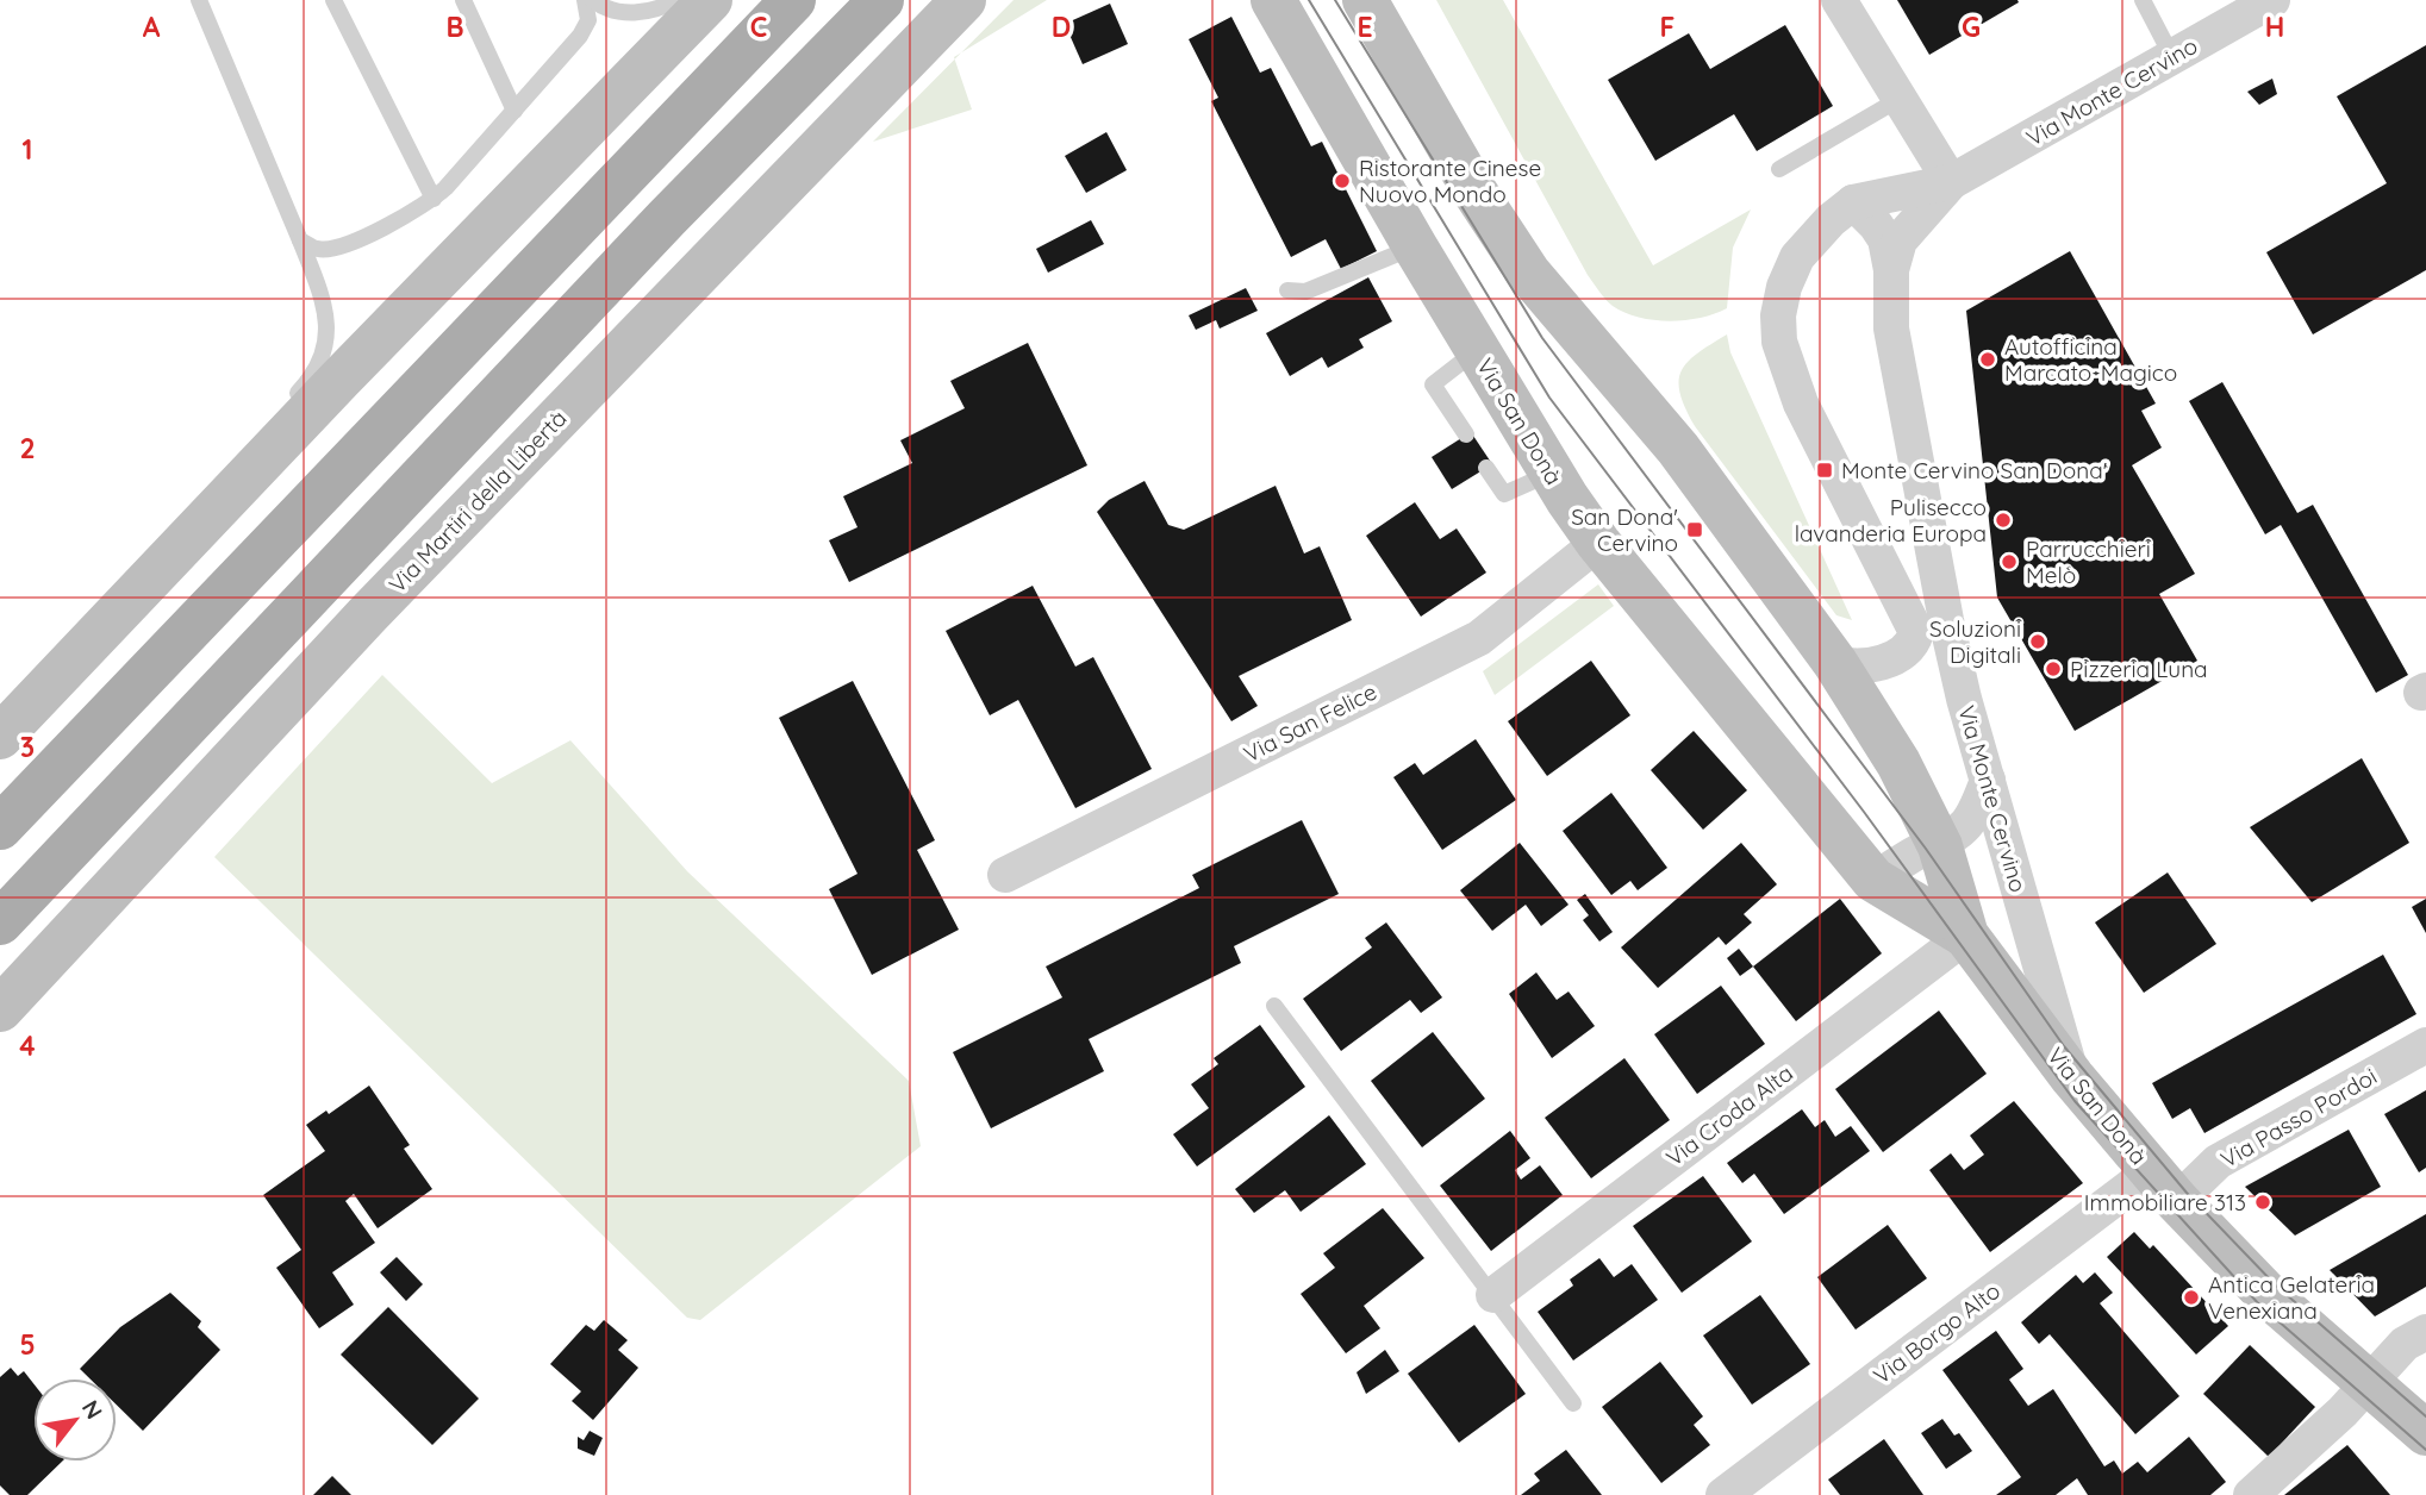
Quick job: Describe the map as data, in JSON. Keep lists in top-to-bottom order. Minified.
{"streets":{"main road":["Via San Donà","Via Martiri della Libertà"],"street":["Via Monte Cervino","Via San Felice","Via Croda Alta","Via Passo Pordoi","Via Borgo Alto"]},"crossings":[["Via Monte Cervino","Via San Donà"],["Via San Donà","Via San Felice"],["Via San Donà","Via Croda Alta"],["Via San Donà","Via Passo Pordoi"],["Via San Donà","Via Borgo Alto"],["Via Passo Pordoi","Via Borgo Alto"]],"places":{"other":["Ristorante Cinese Nuovo Mondo","Autofficina Marcato-Magico","Pulisecco lavanderia Europa","Parrucchieri Melò","Soluzioni Digitali","Pizzeria Luna","Immobiliare 313","Antica Gelateria Venexiana"],"transit":["Monte Cervino San Dona'","San Dona' Cervino"]},"north":"top right","grid":{"columns":["A","B","C","D","E","F","G","H"],"rows":["1","2","3","4","5"]}}
